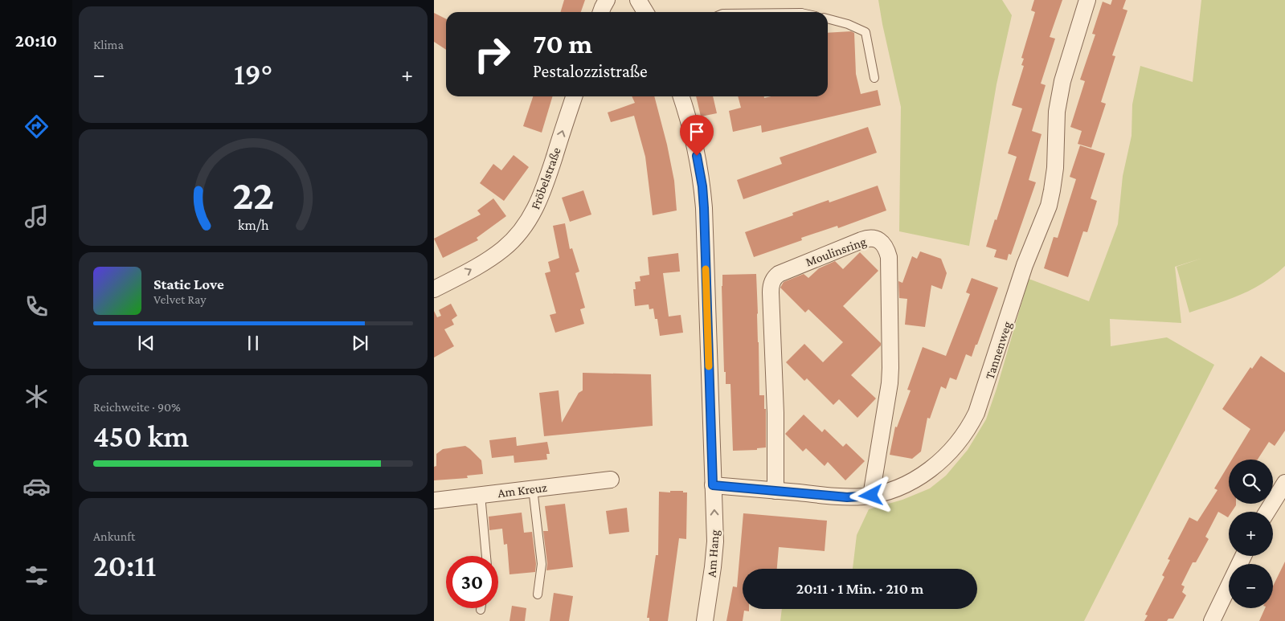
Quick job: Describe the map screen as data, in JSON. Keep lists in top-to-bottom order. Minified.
{"streets":{"street":["Fröbelstraße","Moulinsring","Tannenweg","Am Kreuz","Am Hang"]},"crossings":[["Moulinsring","Tannenweg"],["Tannenweg","Am Hang"]],"one_way":["Fröbelstraße"],"page":{"tabs":"20:10","tile":["Klima",["Reichweite · 90%","450 km"],["Ankunft","20:11"]],"turn":["70 m","Pestalozzistraße"],"heat":["−","19°","+"],"song":["Static Love","Velvet Ray"],"map_buttons":["+","−"],"limit":"30","trip":"20:11 · 1 Min. · 210 m","gauge":["22","km/h"]}}
